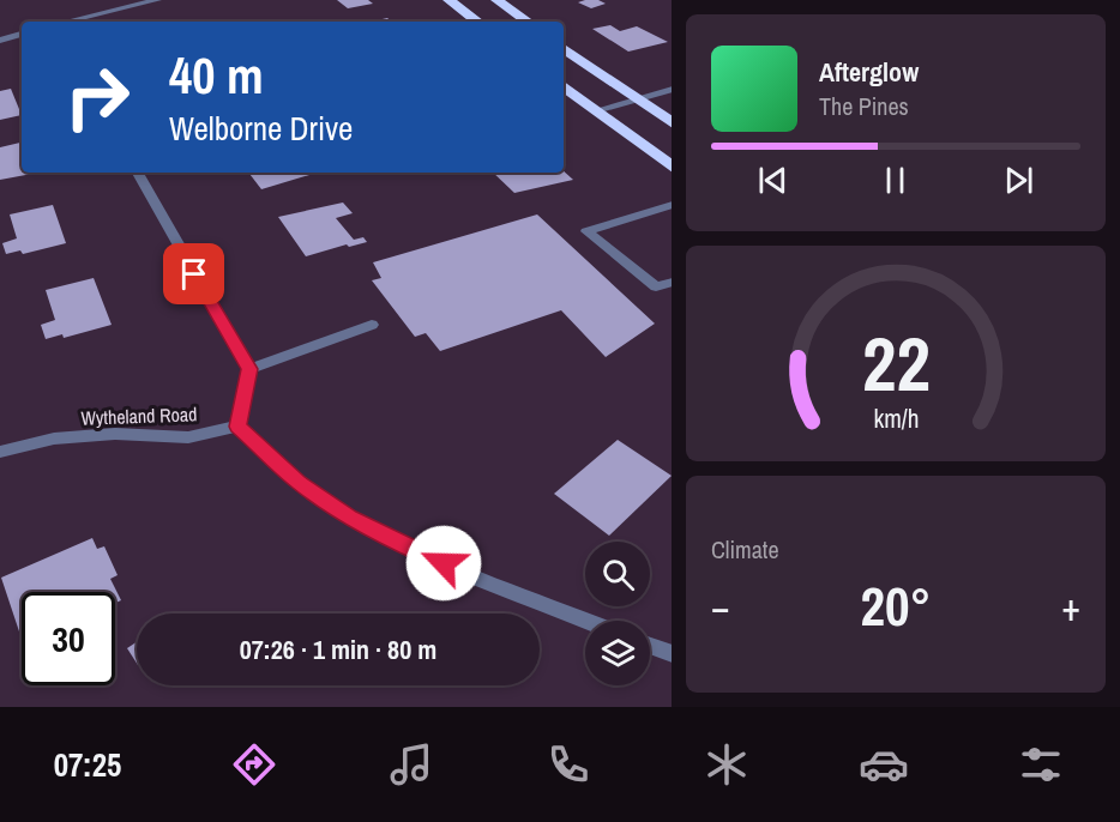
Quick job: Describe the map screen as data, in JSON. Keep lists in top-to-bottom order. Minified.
{"streets":{"street":["Wytheland Road"]},"page":{"turn":["40 m","Welborne Drive"],"song":["Afterglow","The Pines"],"tile":"Climate","heat":["−","20°","+"],"limit":"30","trip":"07:26 · 1 min · 80 m","tabs":"07:25","gauge":["22","km/h"]}}
